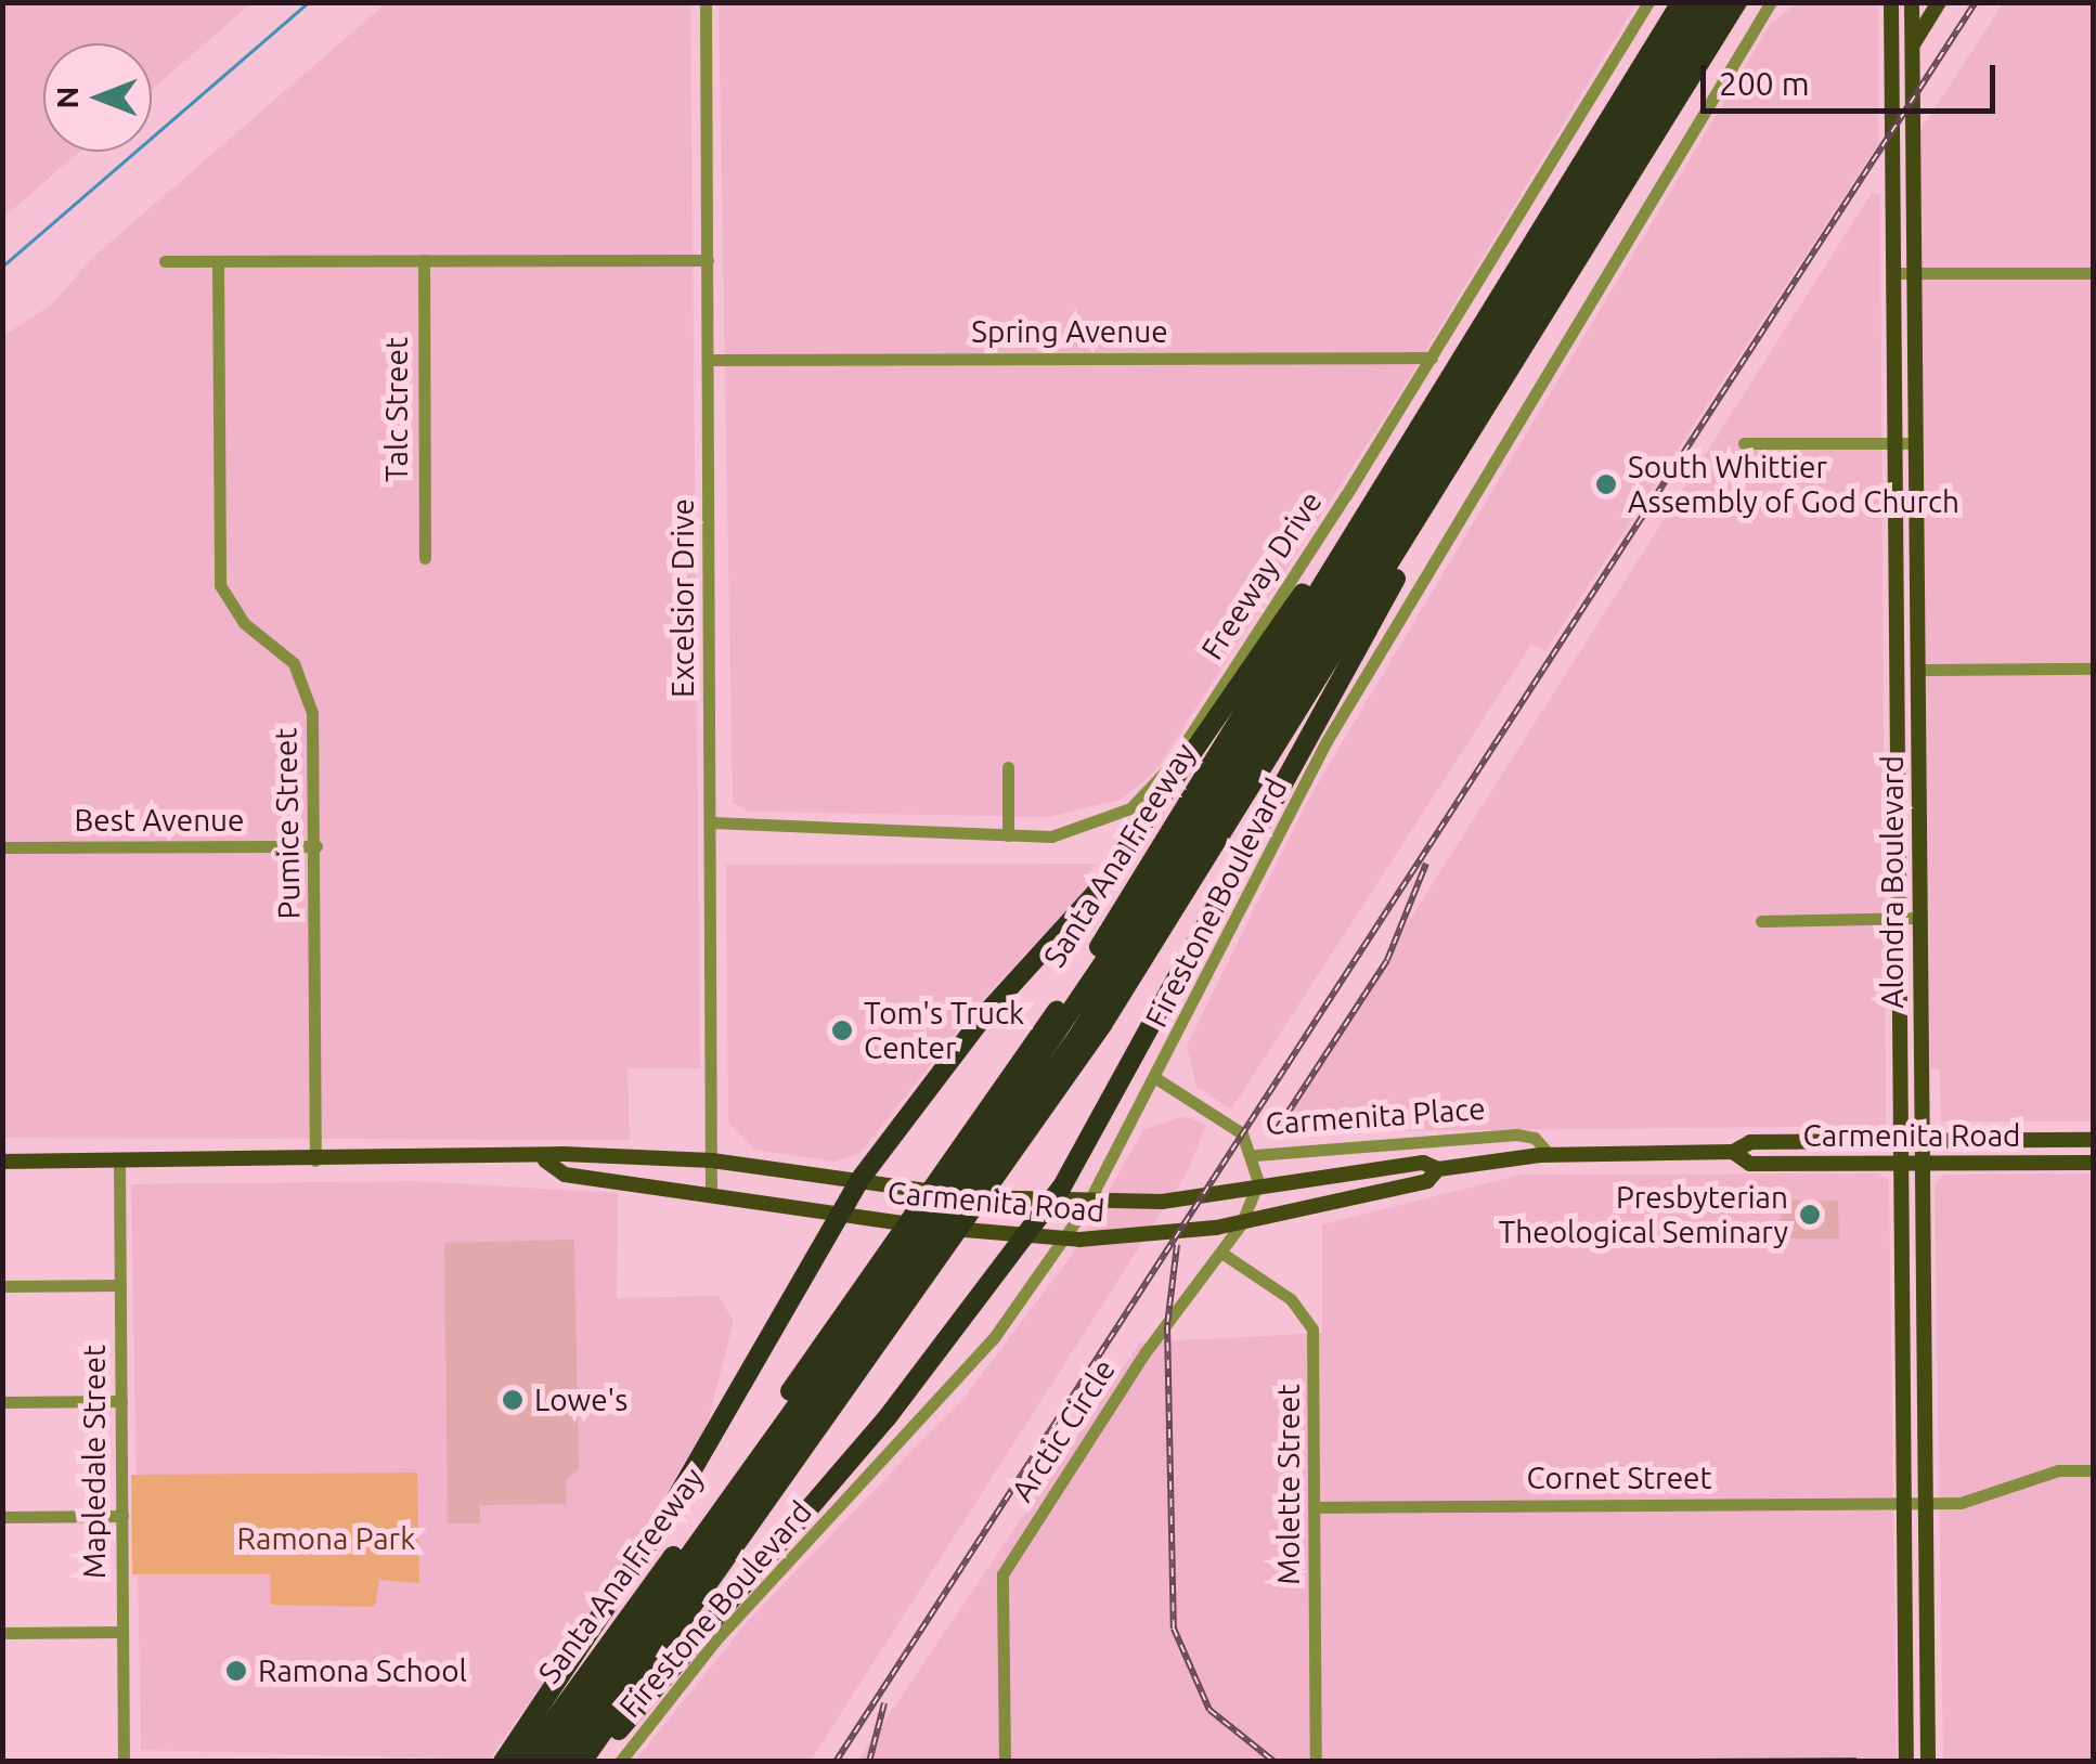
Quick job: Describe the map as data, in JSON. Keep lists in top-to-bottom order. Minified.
{"streets":{"highway":["Santa Ana Freeway"],"main road":["Alondra Boulevard","Carmenita Road"],"street":["Spring Avenue","Talc Street","Freeway Drive","Excelsior Drive","Best Avenue","Pumice Street","Firestone Boulevard","Carmenita Place","Arctic Circle","Mapledale Street","Cornet Street","Molette Street"]},"crossings":[["Spring Avenue","Freeway Drive"],["Spring Avenue","Excelsior Drive"],["Freeway Drive","Excelsior Drive"],["Excelsior Drive","Carmenita Road"],["Best Avenue","Pumice Street"],["Pumice Street","Carmenita Road"],["Alondra Boulevard","Carmenita Road"],["Alondra Boulevard","Cornet Street"],["Firestone Boulevard","Carmenita Place"],["Carmenita Place","Carmenita Road"],["Carmenita Place","Arctic Circle"],["Carmenita Road","Mapledale Street"],["Arctic Circle","Molette Street"],["Cornet Street","Molette Street"]],"parks":["Ramona Park"],"places":["South Whittier Assembly of God Church","Tom's Truck Center","Presbyterian Theological Seminary","Lowe's","Ramona School"],"scale_bar":"200 m","north":"left"}
